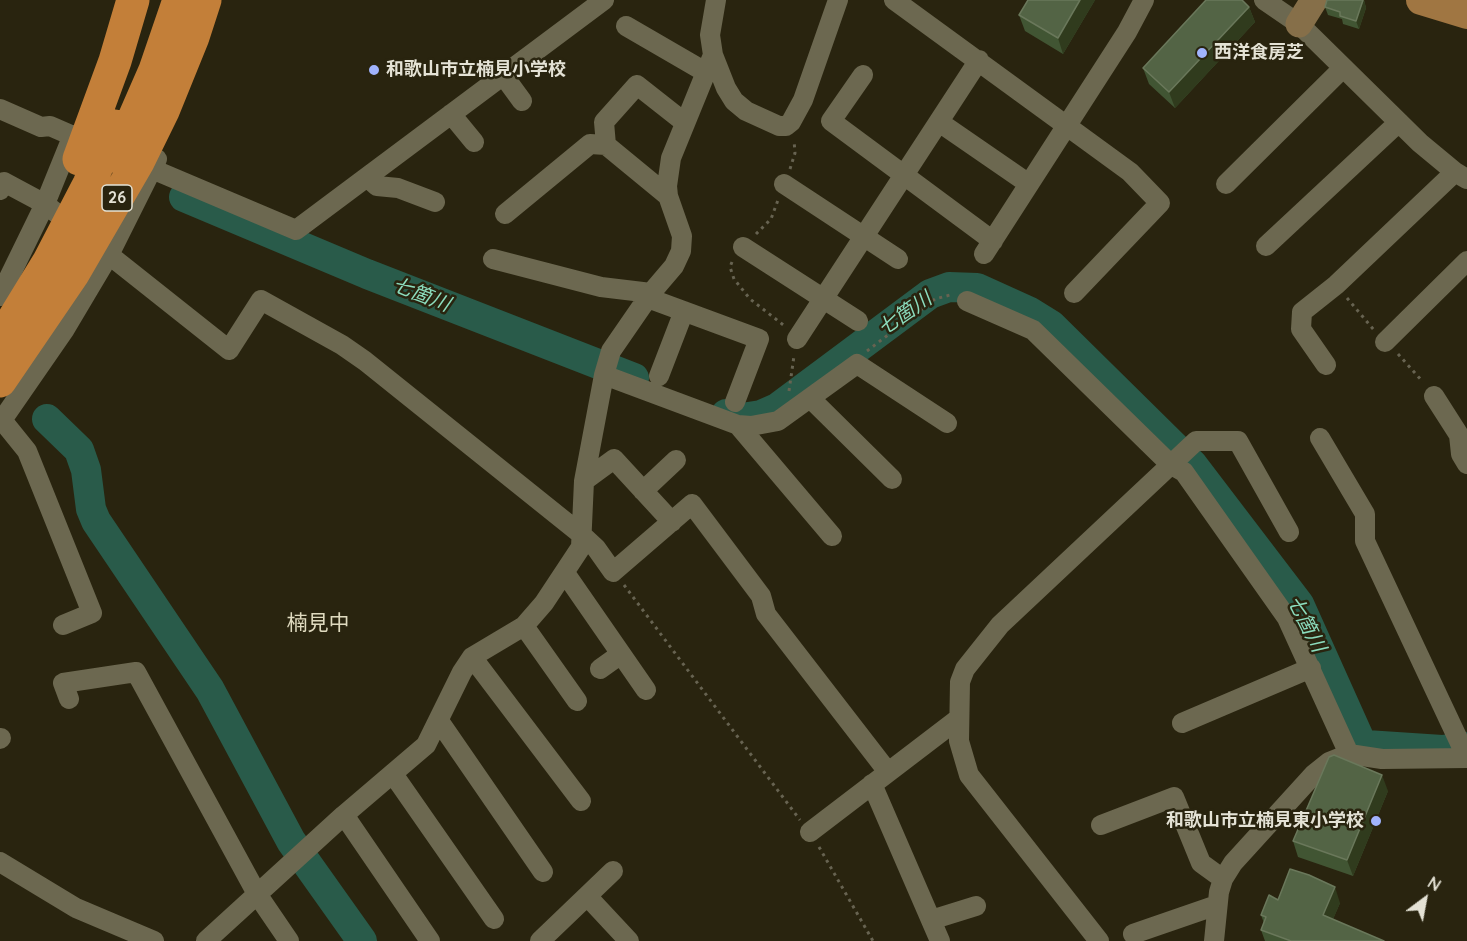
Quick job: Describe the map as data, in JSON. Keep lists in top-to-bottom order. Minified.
{"streets":{"highway":["26"]},"districts":["楠見中"],"water":["七箇川"],"places":["西洋食房芝","和歌山市立楠見小学校","和歌山市立楠見東小学校"],"north":"top right"}
